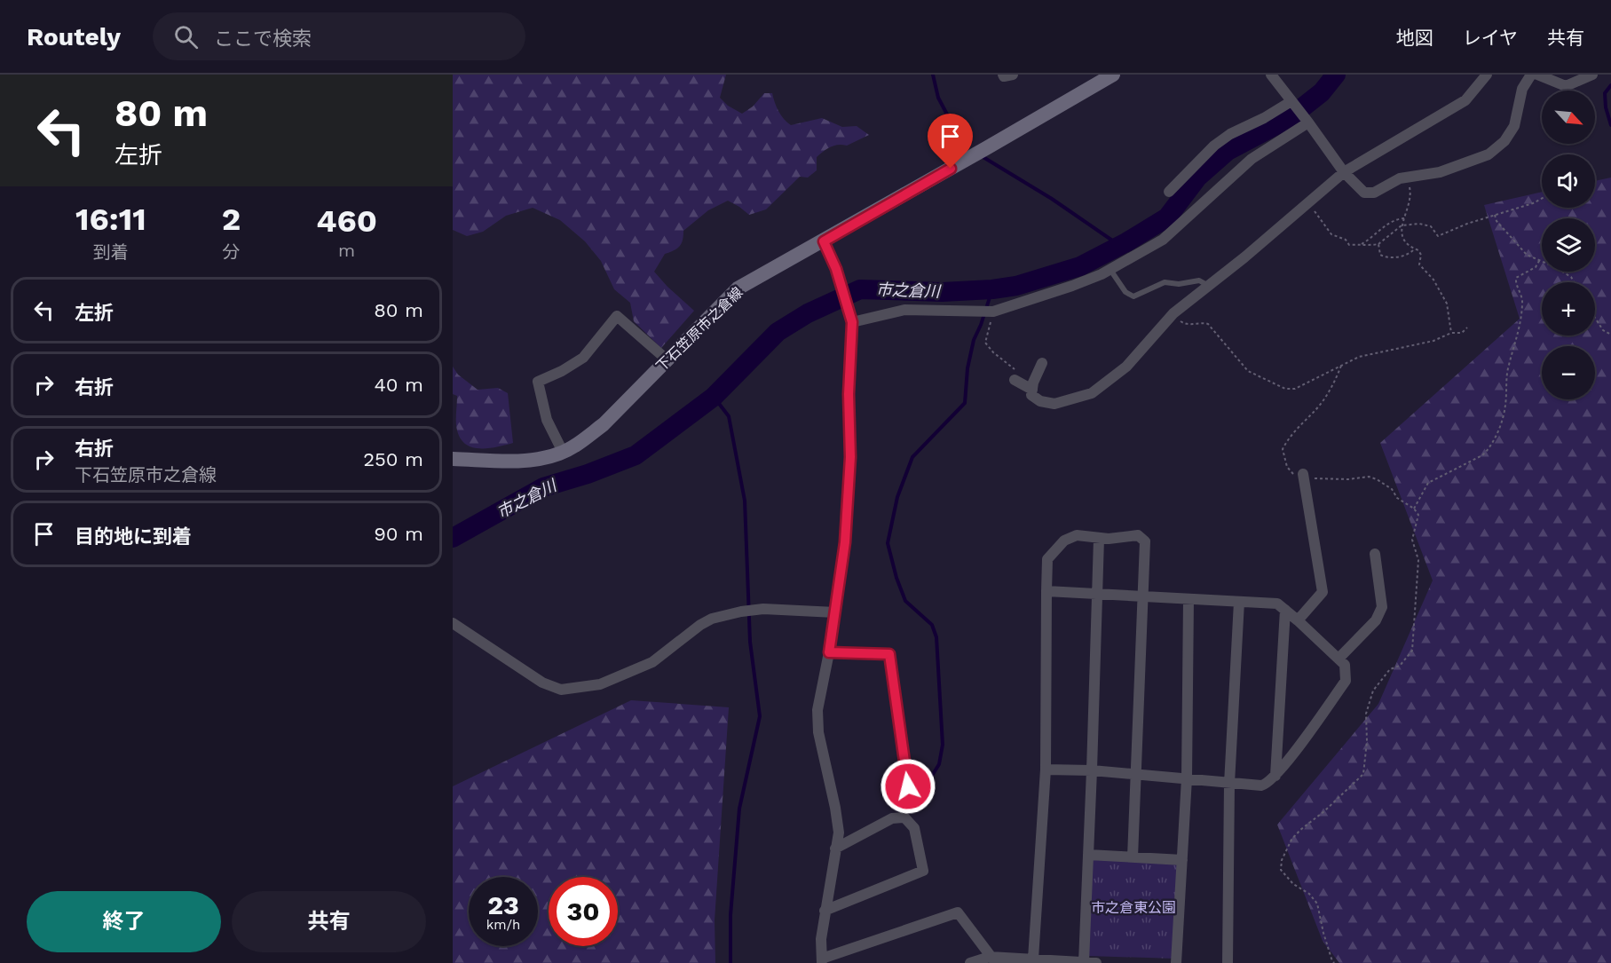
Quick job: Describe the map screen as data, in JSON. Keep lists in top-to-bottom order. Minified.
{"streets":{"main road":["下石笠原市之倉線"]},"water":["市之倉川"],"parks":["市之倉東公園"],"north":"bottom right","page":{"header":"Routely","search":"ここで検索","nav":["地図","レイヤ","共有"],"turn":["80 m","左折"],"map_buttons":["+","−"],"eta":["16:11","到着","2","分","460","m"],"list":[{"name":"左折","value":"80 m"},{"name":"右折","value":"40 m"},{"name":"右折","note":"下石笠原市之倉線","value":"250 m"},{"name":"目的地に到着","value":"90 m"}],"speed":"23 km/h","limit":"30","buttons":["終了","共有"]}}
